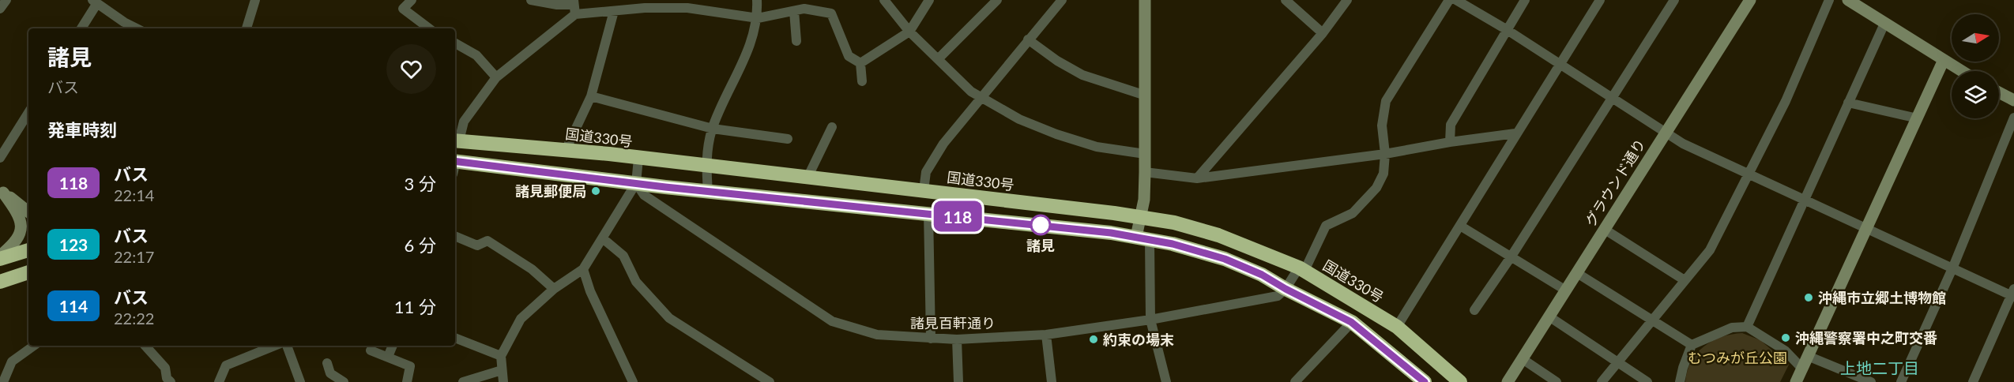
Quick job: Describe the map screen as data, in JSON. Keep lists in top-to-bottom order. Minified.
{"streets":{"highway":["国道330号"],"street":["グラウンド通り","諸見百軒通り"]},"districts":["上地二丁目"],"parks":["むつみが丘公園"],"places":["諸見郵便局","諸見","沖縄市立郷土博物館","沖縄警察署中之町交番","約束の場末"],"lines":["bus line 118"],"north":"right","page":{"on_map":"118","heading":[["諸見","バス"],"発車時刻"],"list":[{"mark":"118","name":"バス","note":"22:14","value":"3 分"},{"mark":"123","name":"バス","note":"22:17","value":"6 分"},{"mark":"114","name":"バス","note":"22:22","value":"11 分"}]}}
